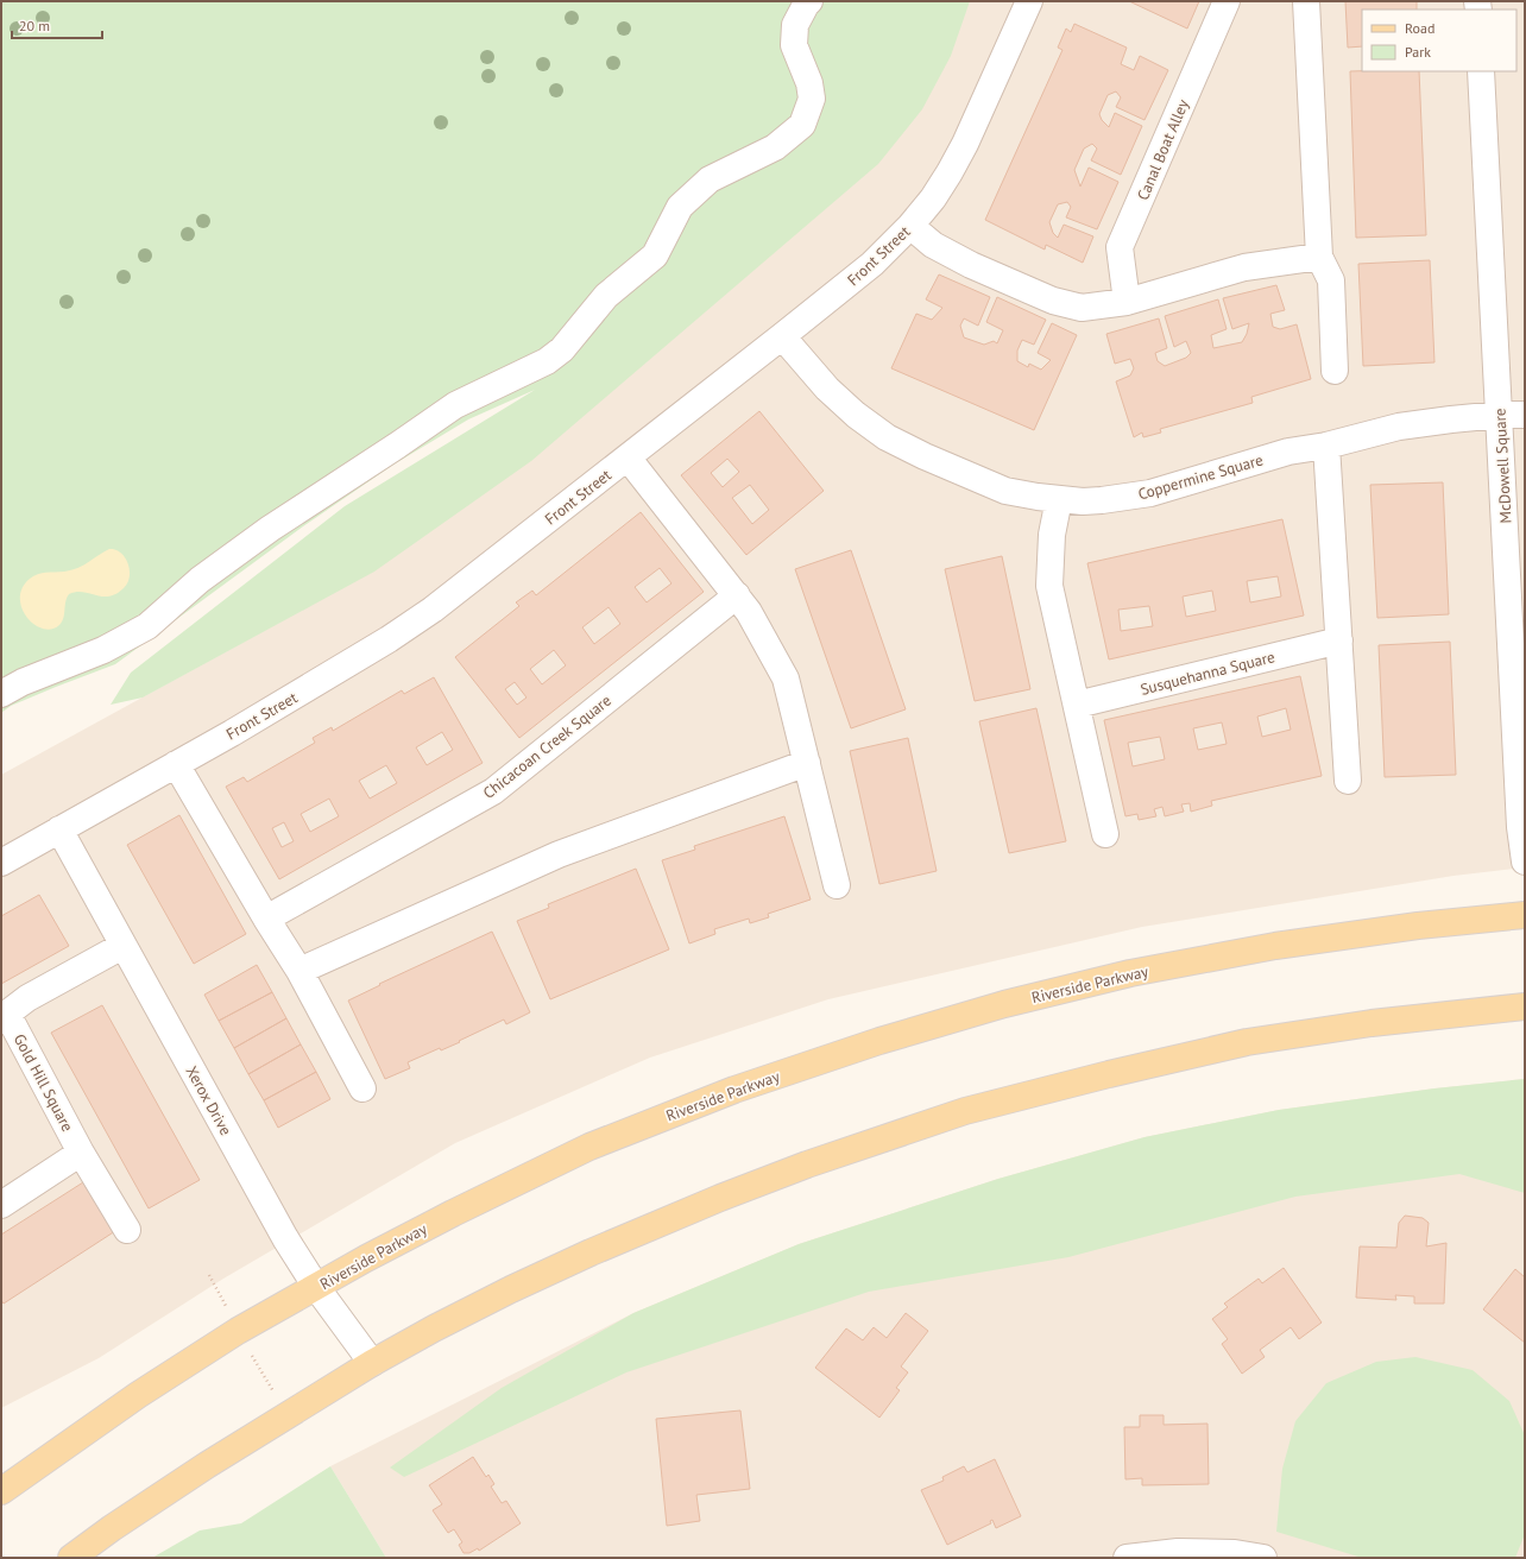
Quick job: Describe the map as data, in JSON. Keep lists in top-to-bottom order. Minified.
{"streets":{"main road":["Riverside Parkway"],"street":["Canal Boat Alley","Front Street","McDowell Square","Coppermine Square","Susquehanna Square","Chicacoan Creek Square","Gold Hill Square","Xerox Drive"]},"crossings":[["Front Street","Coppermine Square"],["Front Street","Xerox Drive"],["McDowell Square","Coppermine Square"],["Riverside Parkway","Xerox Drive"],["Gold Hill Square","Xerox Drive"]],"legend":["Road","Park"],"scale_bar":"20 m"}
